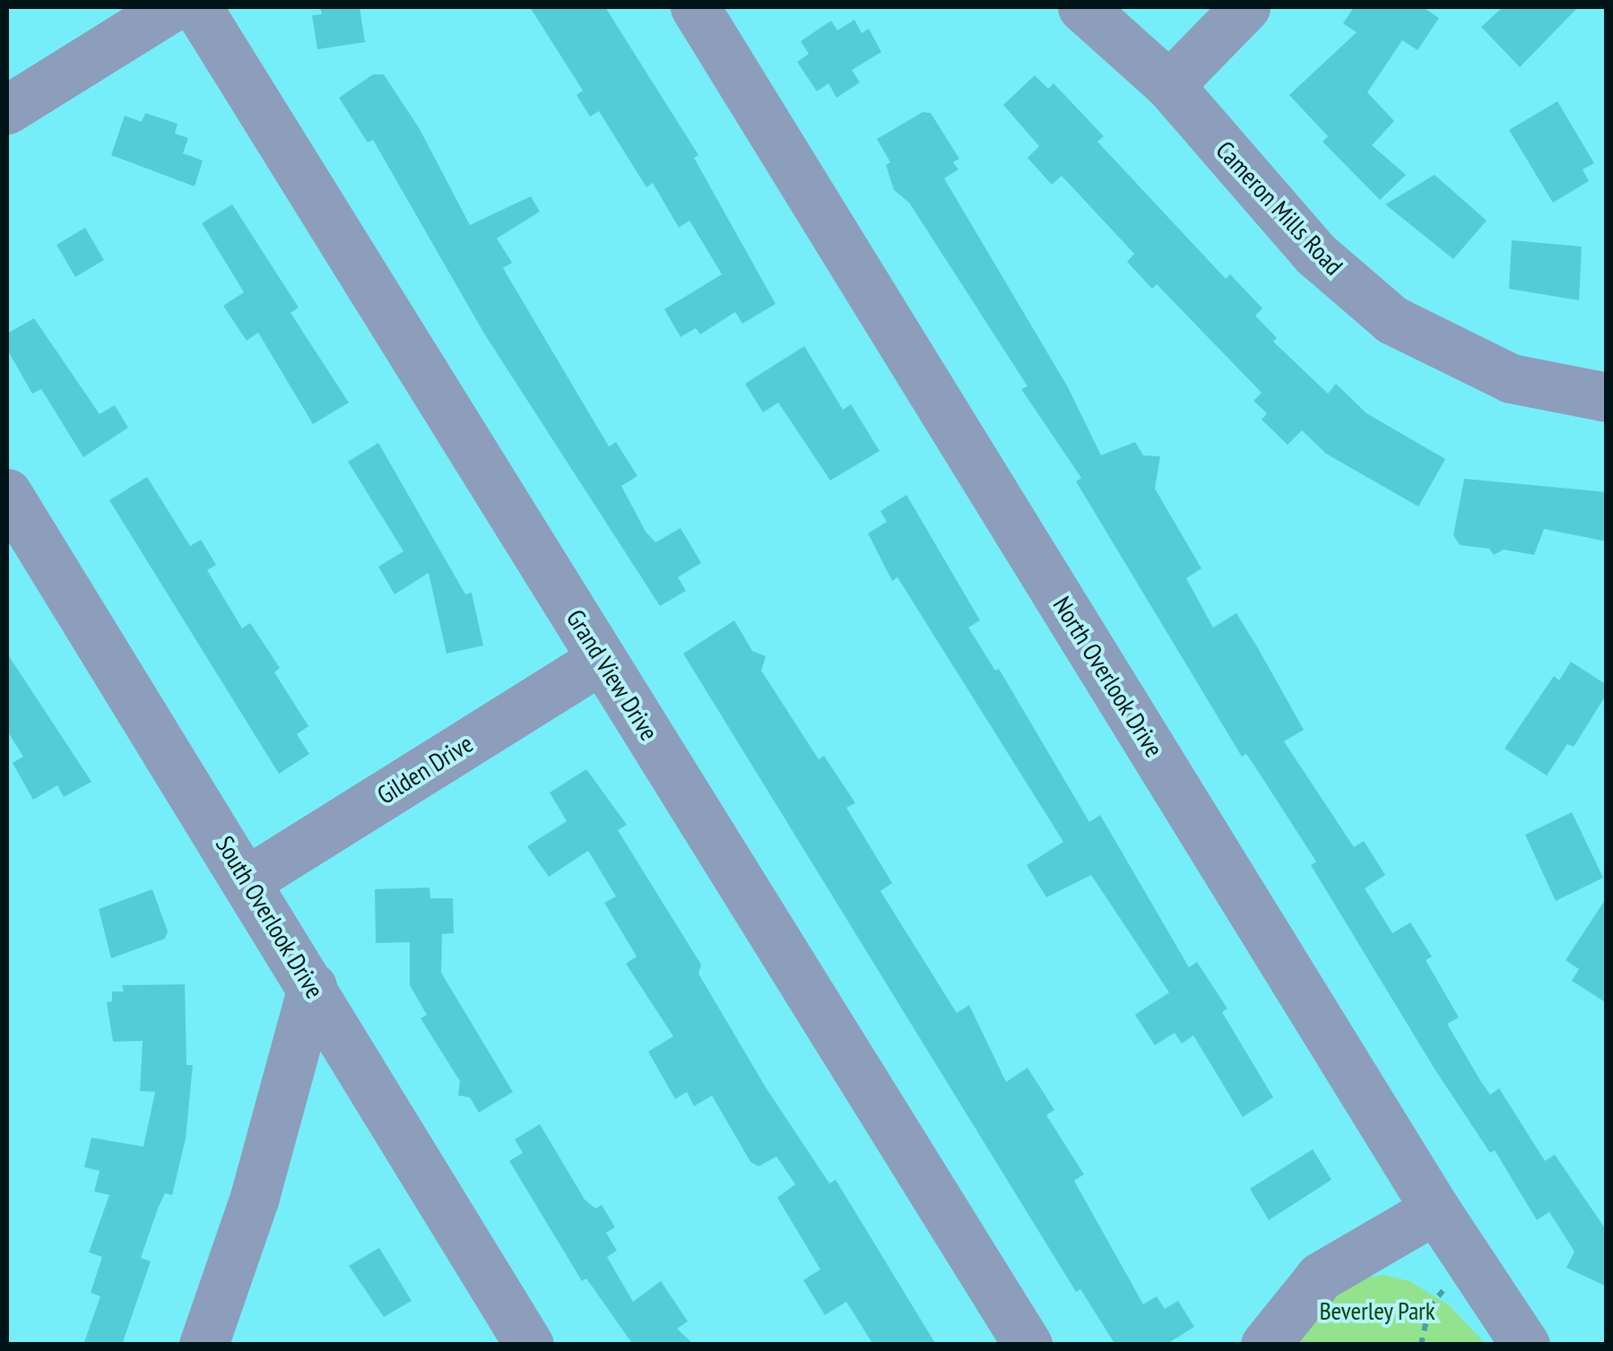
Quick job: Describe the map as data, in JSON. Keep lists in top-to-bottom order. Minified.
{"streets":{"street":["Cameron Mills Road","Grand View Drive","North Overlook Drive","Gilden Drive","South Overlook Drive"]},"crossings":[["Grand View Drive","Gilden Drive"],["Gilden Drive","South Overlook Drive"]],"parks":["Beverley Park"]}
